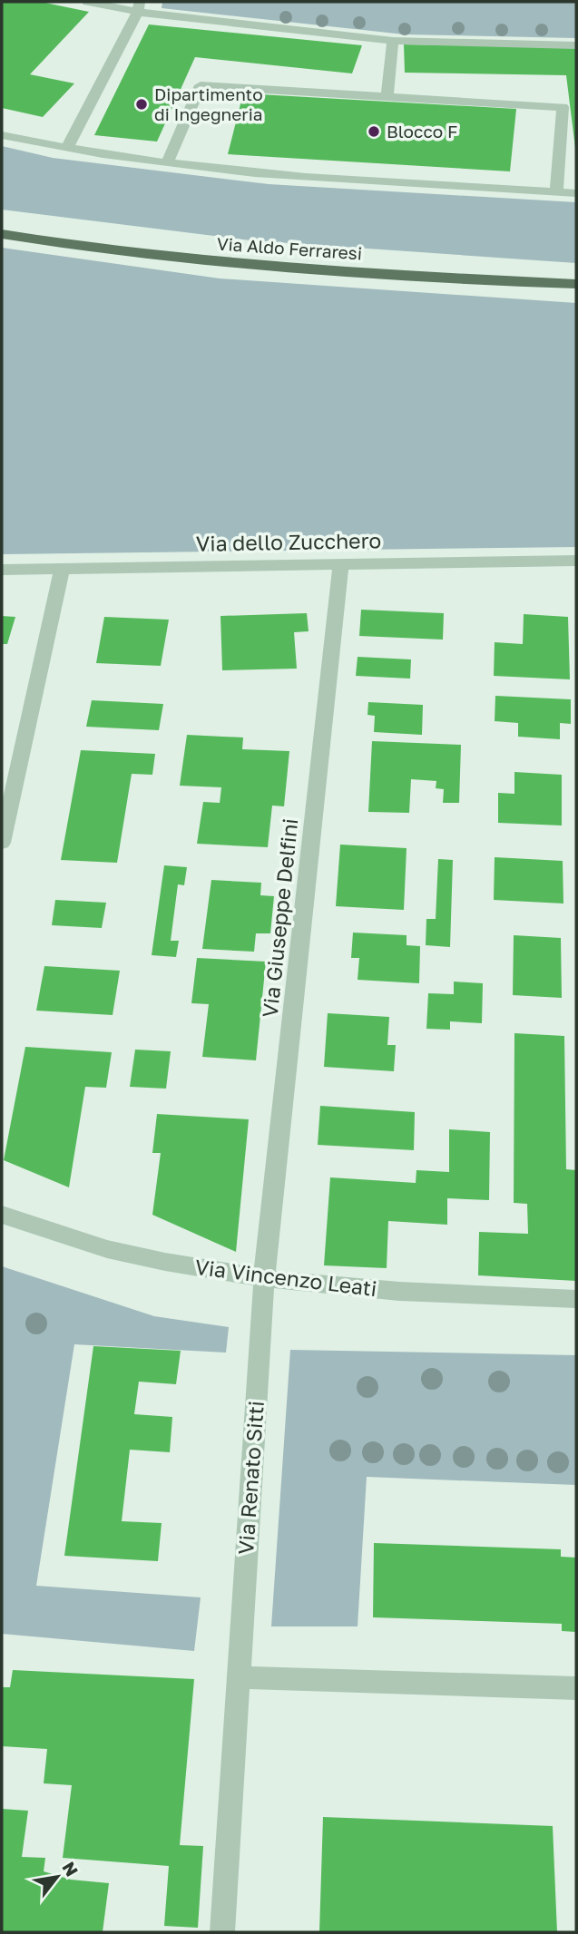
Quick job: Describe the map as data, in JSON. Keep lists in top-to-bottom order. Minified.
{"streets":{"main road":["Via Aldo Ferraresi"],"street":["Via dello Zucchero","Via Giuseppe Delfini","Via Vincenzo Leati","Via Renato Sitti"]},"crossings":[["Via dello Zucchero","Via Giuseppe Delfini"],["Via Giuseppe Delfini","Via Vincenzo Leati"],["Via Giuseppe Delfini","Via Renato Sitti"],["Via Vincenzo Leati","Via Renato Sitti"]],"places":["Dipartimento di Ingegneria","Blocco F"],"north":"top right"}
